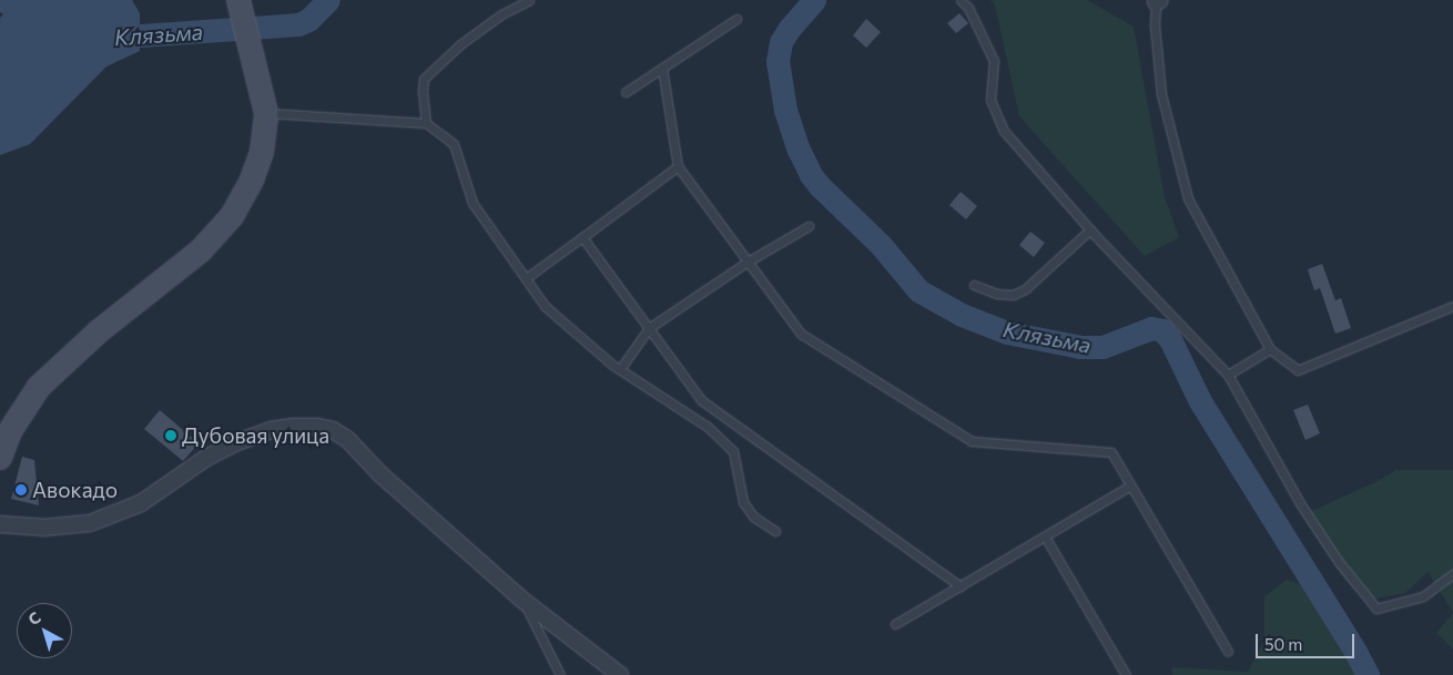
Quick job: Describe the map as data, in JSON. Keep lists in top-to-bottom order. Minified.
{"water":["Клязьма"],"places":["Дубовая улица","Авокадо"],"scale_bar":"50 m","north":"top left"}
